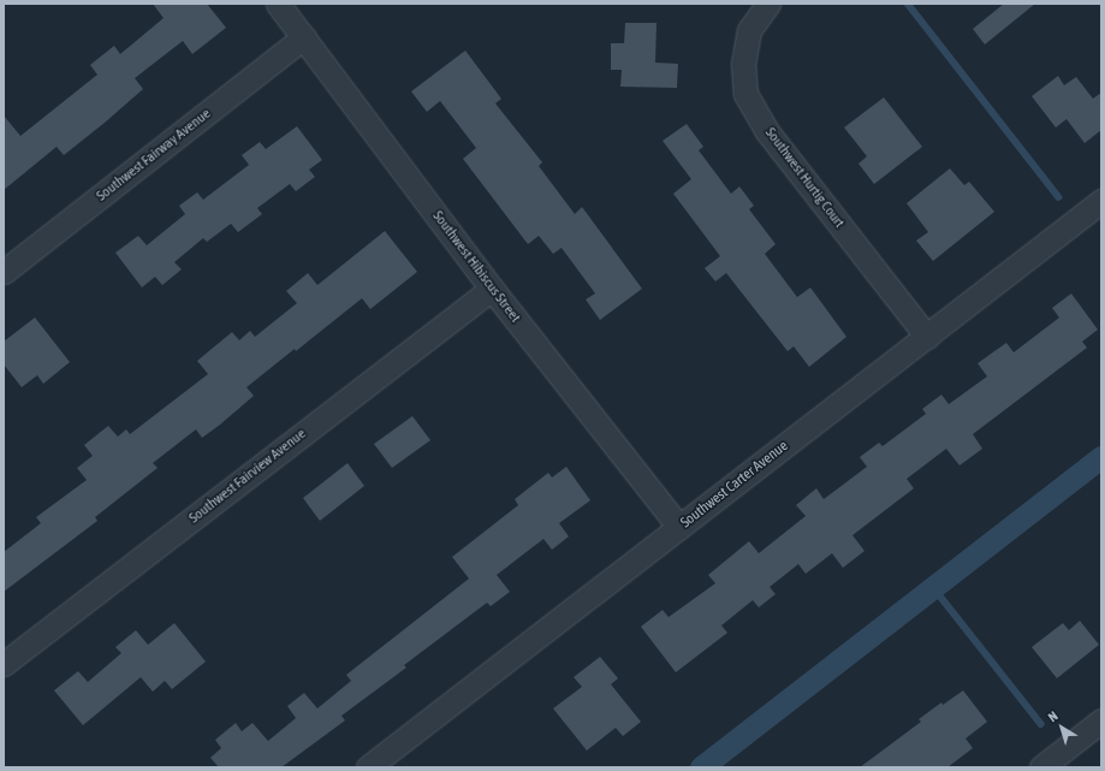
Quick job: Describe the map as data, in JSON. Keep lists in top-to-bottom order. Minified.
{"streets":{"street":["Southwest Fairway Avenue","Southwest Hurtig Court","Southwest Hibiscus Street","Southwest Fairview Avenue","Southwest Carter Avenue"]},"crossings":[["Southwest Fairway Avenue","Southwest Hibiscus Street"],["Southwest Hurtig Court","Southwest Carter Avenue"],["Southwest Hibiscus Street","Southwest Fairview Avenue"],["Southwest Hibiscus Street","Southwest Carter Avenue"]],"north":"top left"}
